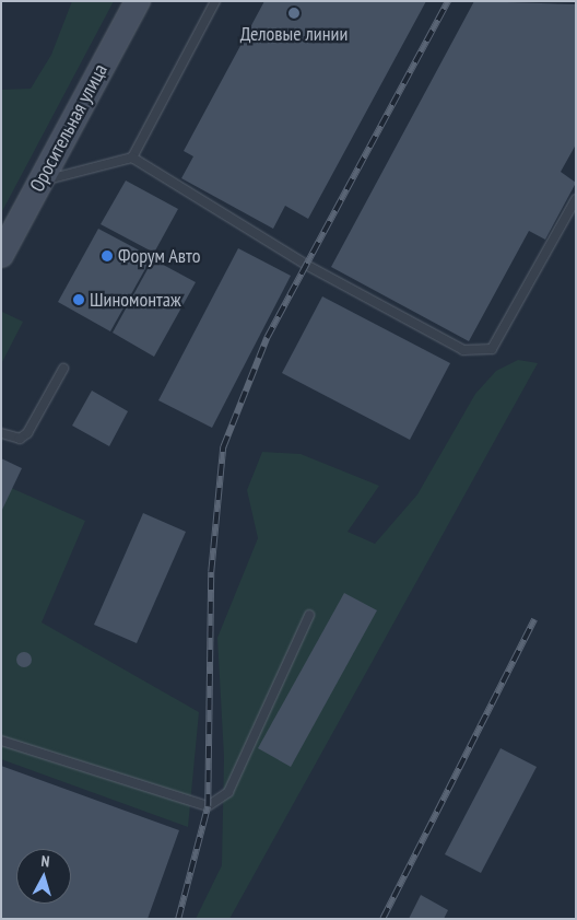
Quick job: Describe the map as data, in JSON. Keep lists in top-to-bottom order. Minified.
{"streets":{"main road":["Оросительная улица"]},"places":["Деловые линии","Форум Авто","Шиномонтаж"],"north":"top"}
